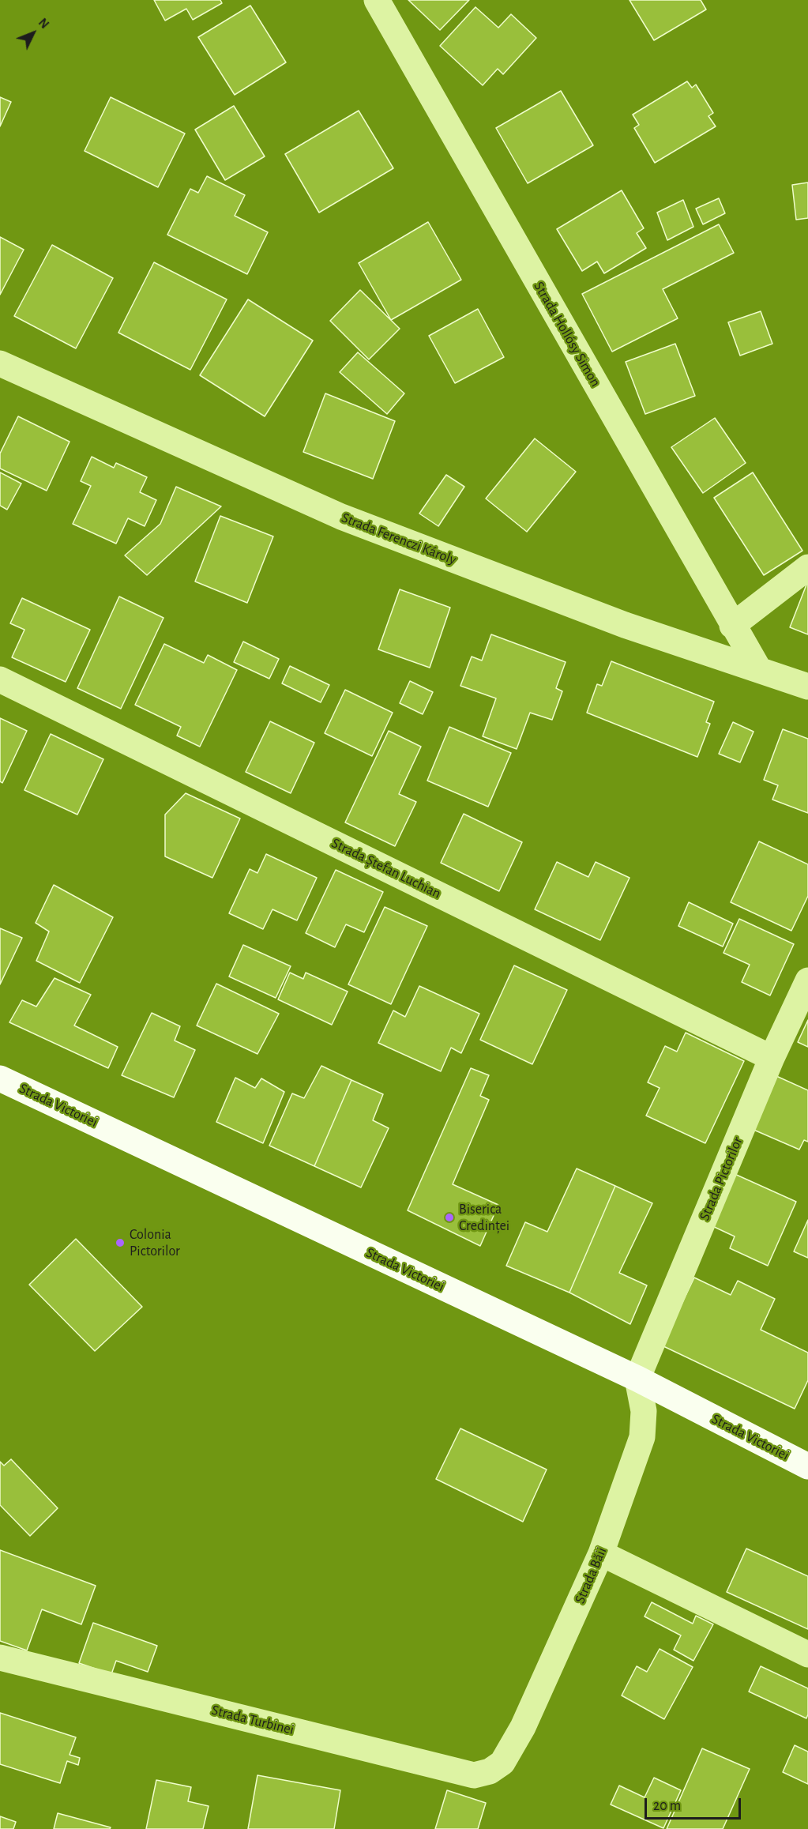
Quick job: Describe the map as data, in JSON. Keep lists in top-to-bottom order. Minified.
{"streets":{"main road":["Strada Victoriei"],"street":["Strada Hollósy Simon","Strada Ferenczi Károly","Strada Ștefan Luchian","Strada Pictorilor","Strada Băii","Strada Turbinei"]},"crossings":[["Strada Hollósy Simon","Strada Ferenczi Károly"],["Strada Ștefan Luchian","Strada Pictorilor"],["Strada Victoriei","Strada Pictorilor"],["Strada Victoriei","Strada Băii"],["Strada Pictorilor","Strada Băii"],["Strada Băii","Strada Turbinei"]],"places":["Biserica Credinței","Colonia Pictorilor"],"scale_bar":"20 m","north":"top right"}
